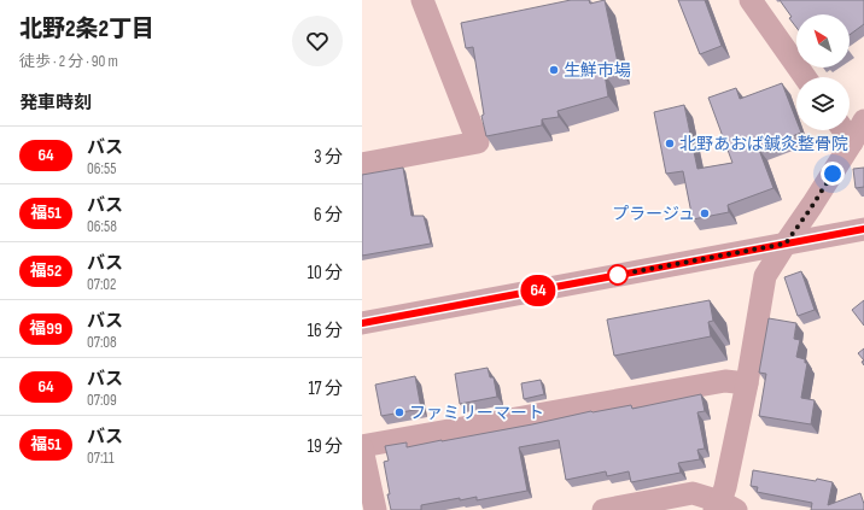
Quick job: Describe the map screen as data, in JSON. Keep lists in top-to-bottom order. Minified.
{"places":["生鮮市場","北野あおば鍼灸整骨院","プラージュ","ファミリーマート"],"lines":["bus line 64"],"north":"top left","page":{"heading":[["北野2条2丁目","徒歩 · 2 分 · 90 m"],"発車時刻"],"on_map":"64","list":[{"mark":"64","name":"バス","note":"06:55","value":"3 分"},{"mark":"福51","name":"バス","note":"06:58","value":"6 分"},{"mark":"福52","name":"バス","note":"07:02","value":"10 分"},{"mark":"福99","name":"バス","note":"07:08","value":"16 分"},{"mark":"64","name":"バス","note":"07:09","value":"17 分"},{"mark":"福51","name":"バス","note":"07:11","value":"19 分"}]}}
